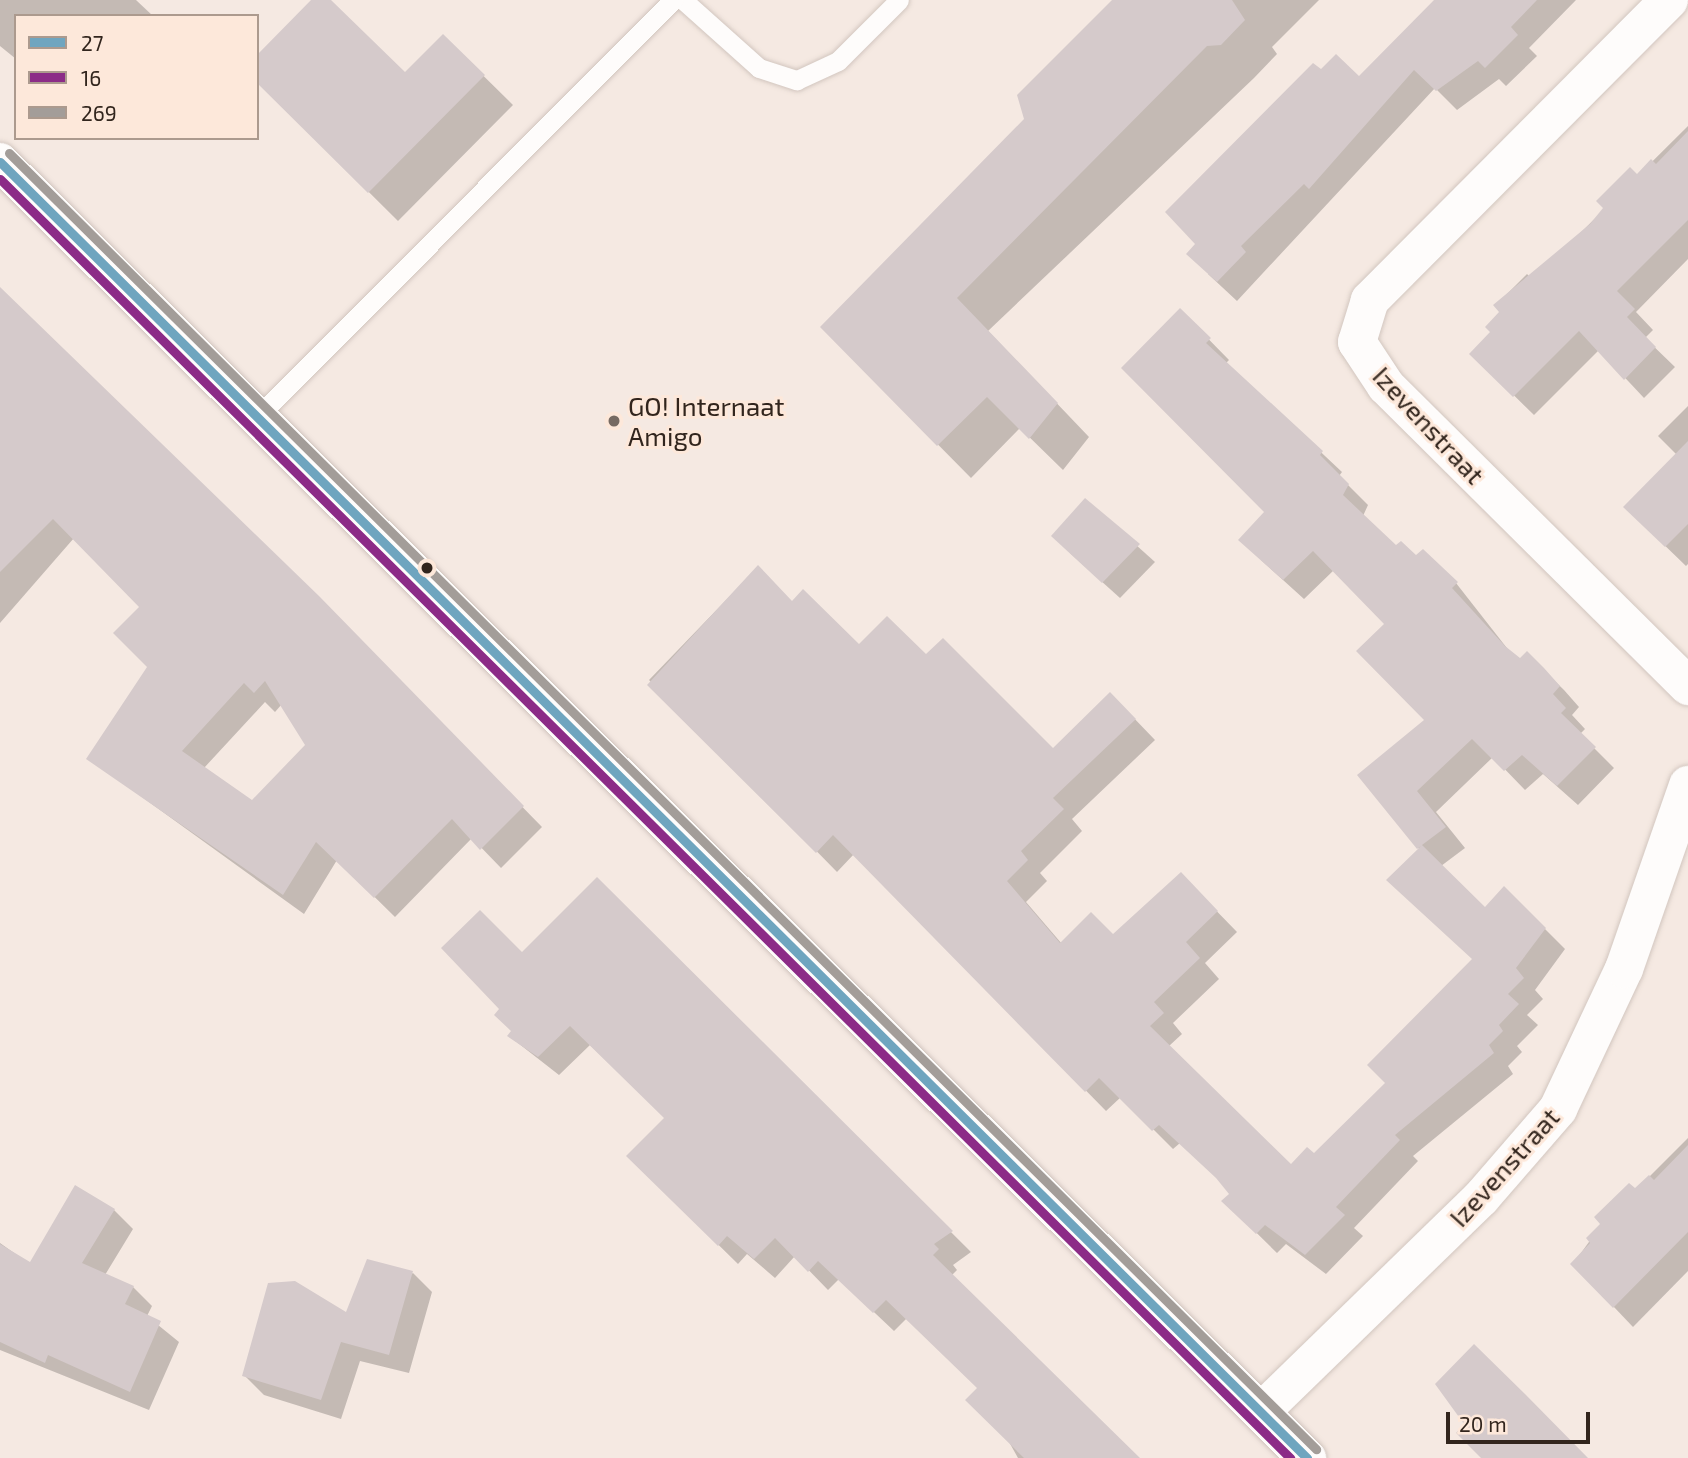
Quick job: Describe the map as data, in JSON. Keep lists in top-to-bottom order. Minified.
{"streets":{"main road":["Izevenstraat"]},"places":["GO! Internaat Amigo"],"lines":["transit line 269","transit line 27","transit line 16"],"legend":["27","16","269"],"scale_bar":"20 m"}
